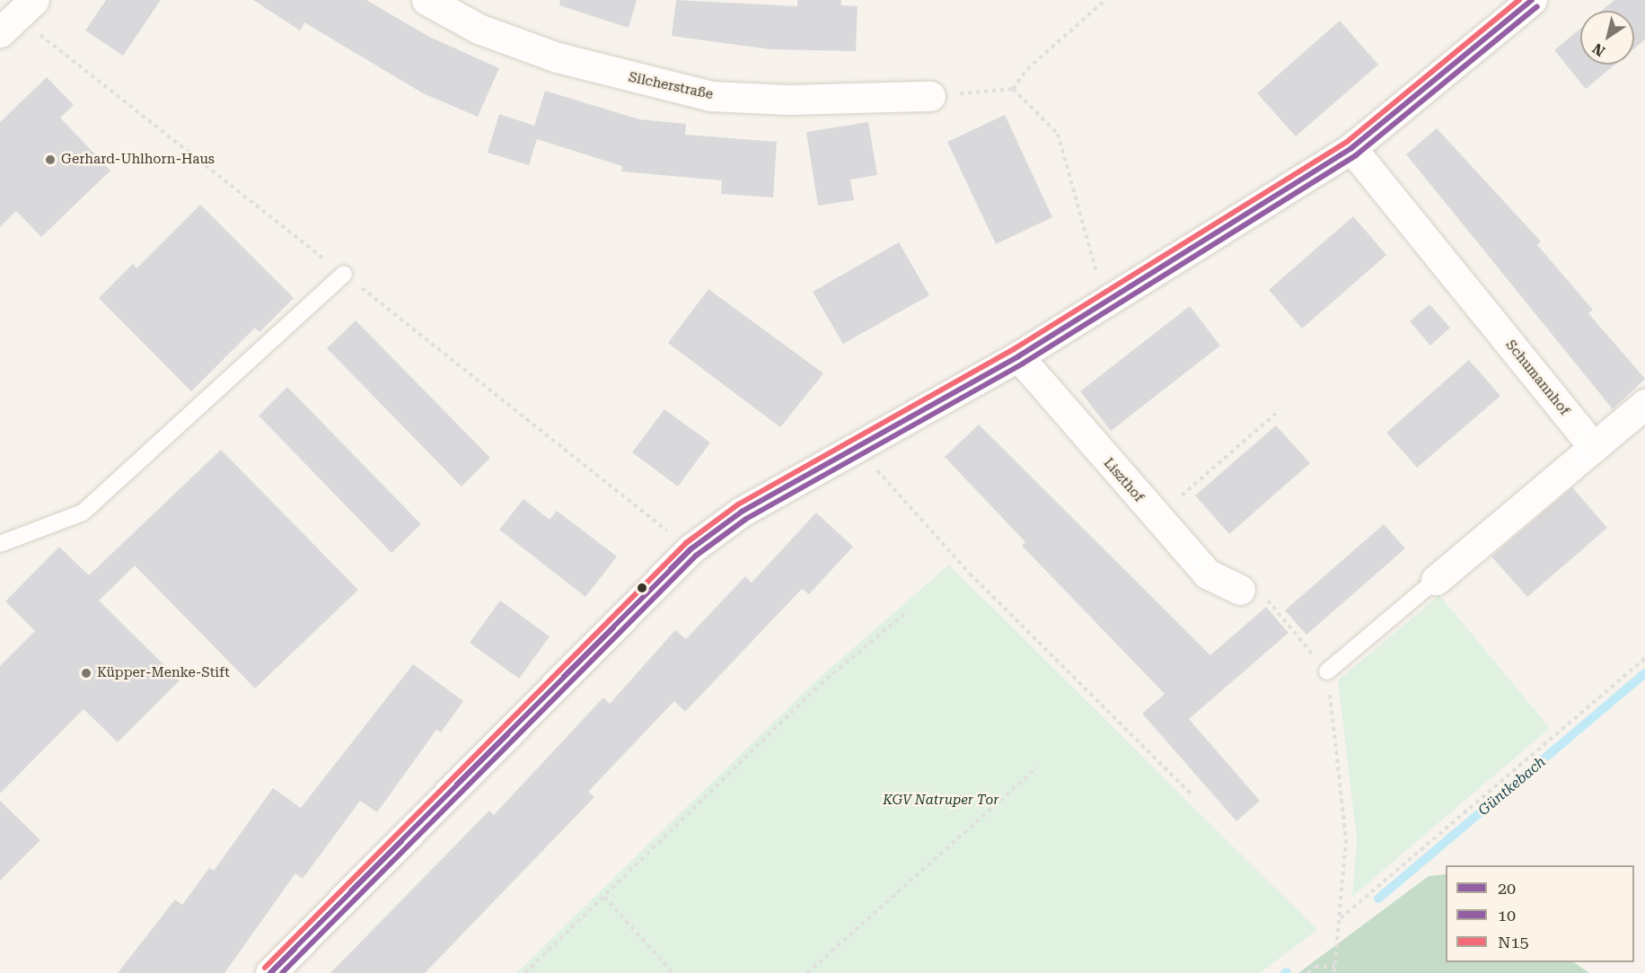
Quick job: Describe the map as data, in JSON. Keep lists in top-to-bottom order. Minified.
{"streets":{"street":["Silcherstraße","Schumannhof","Liszthof"]},"water":["Güntkebach"],"parks":["KGV Natruper Tor"],"places":["Gerhard-Uhlhorn-Haus","Küpper-Menke-Stift"],"lines":["transit line 20","transit line N15","transit line 10"],"legend":["20","10","N15"],"north":"bottom left"}
